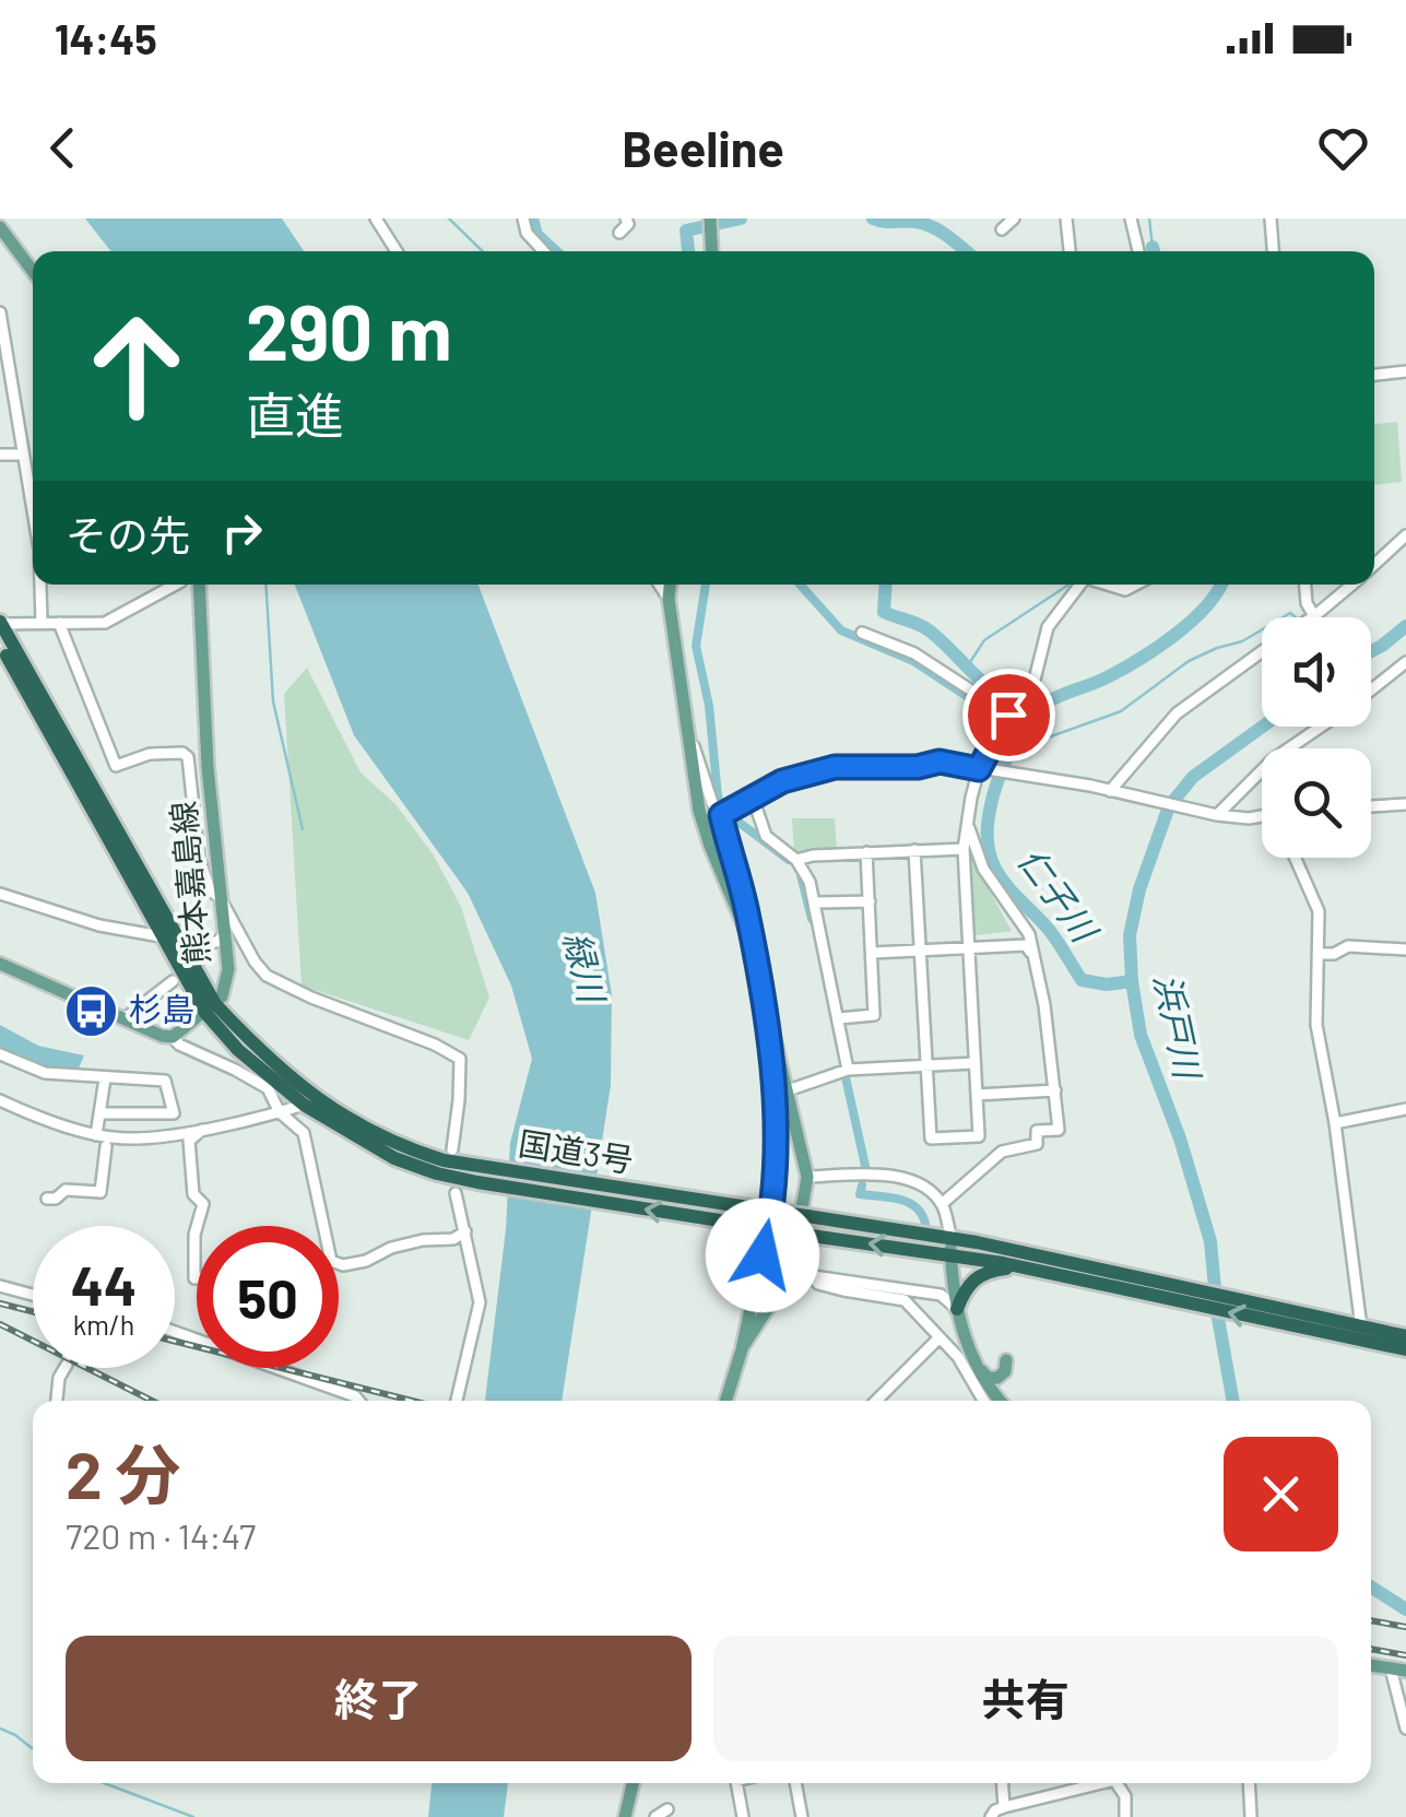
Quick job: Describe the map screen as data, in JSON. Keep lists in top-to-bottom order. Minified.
{"streets":{"highway":["国道3号"],"main road":["熊本嘉島線"]},"crossings":[["熊本嘉島線","国道3号"]],"water":["仁子川","緑川","浜戸川"],"places":{"bus stop":["杉島"]},"page":{"status":"14:45","header":"Beeline","turn":["290 m","直進"],"then":"その先","speed":"44 km/h","limit":"50","heading":["2 分","720 m · 14:47"],"buttons":["終了","共有"]}}
